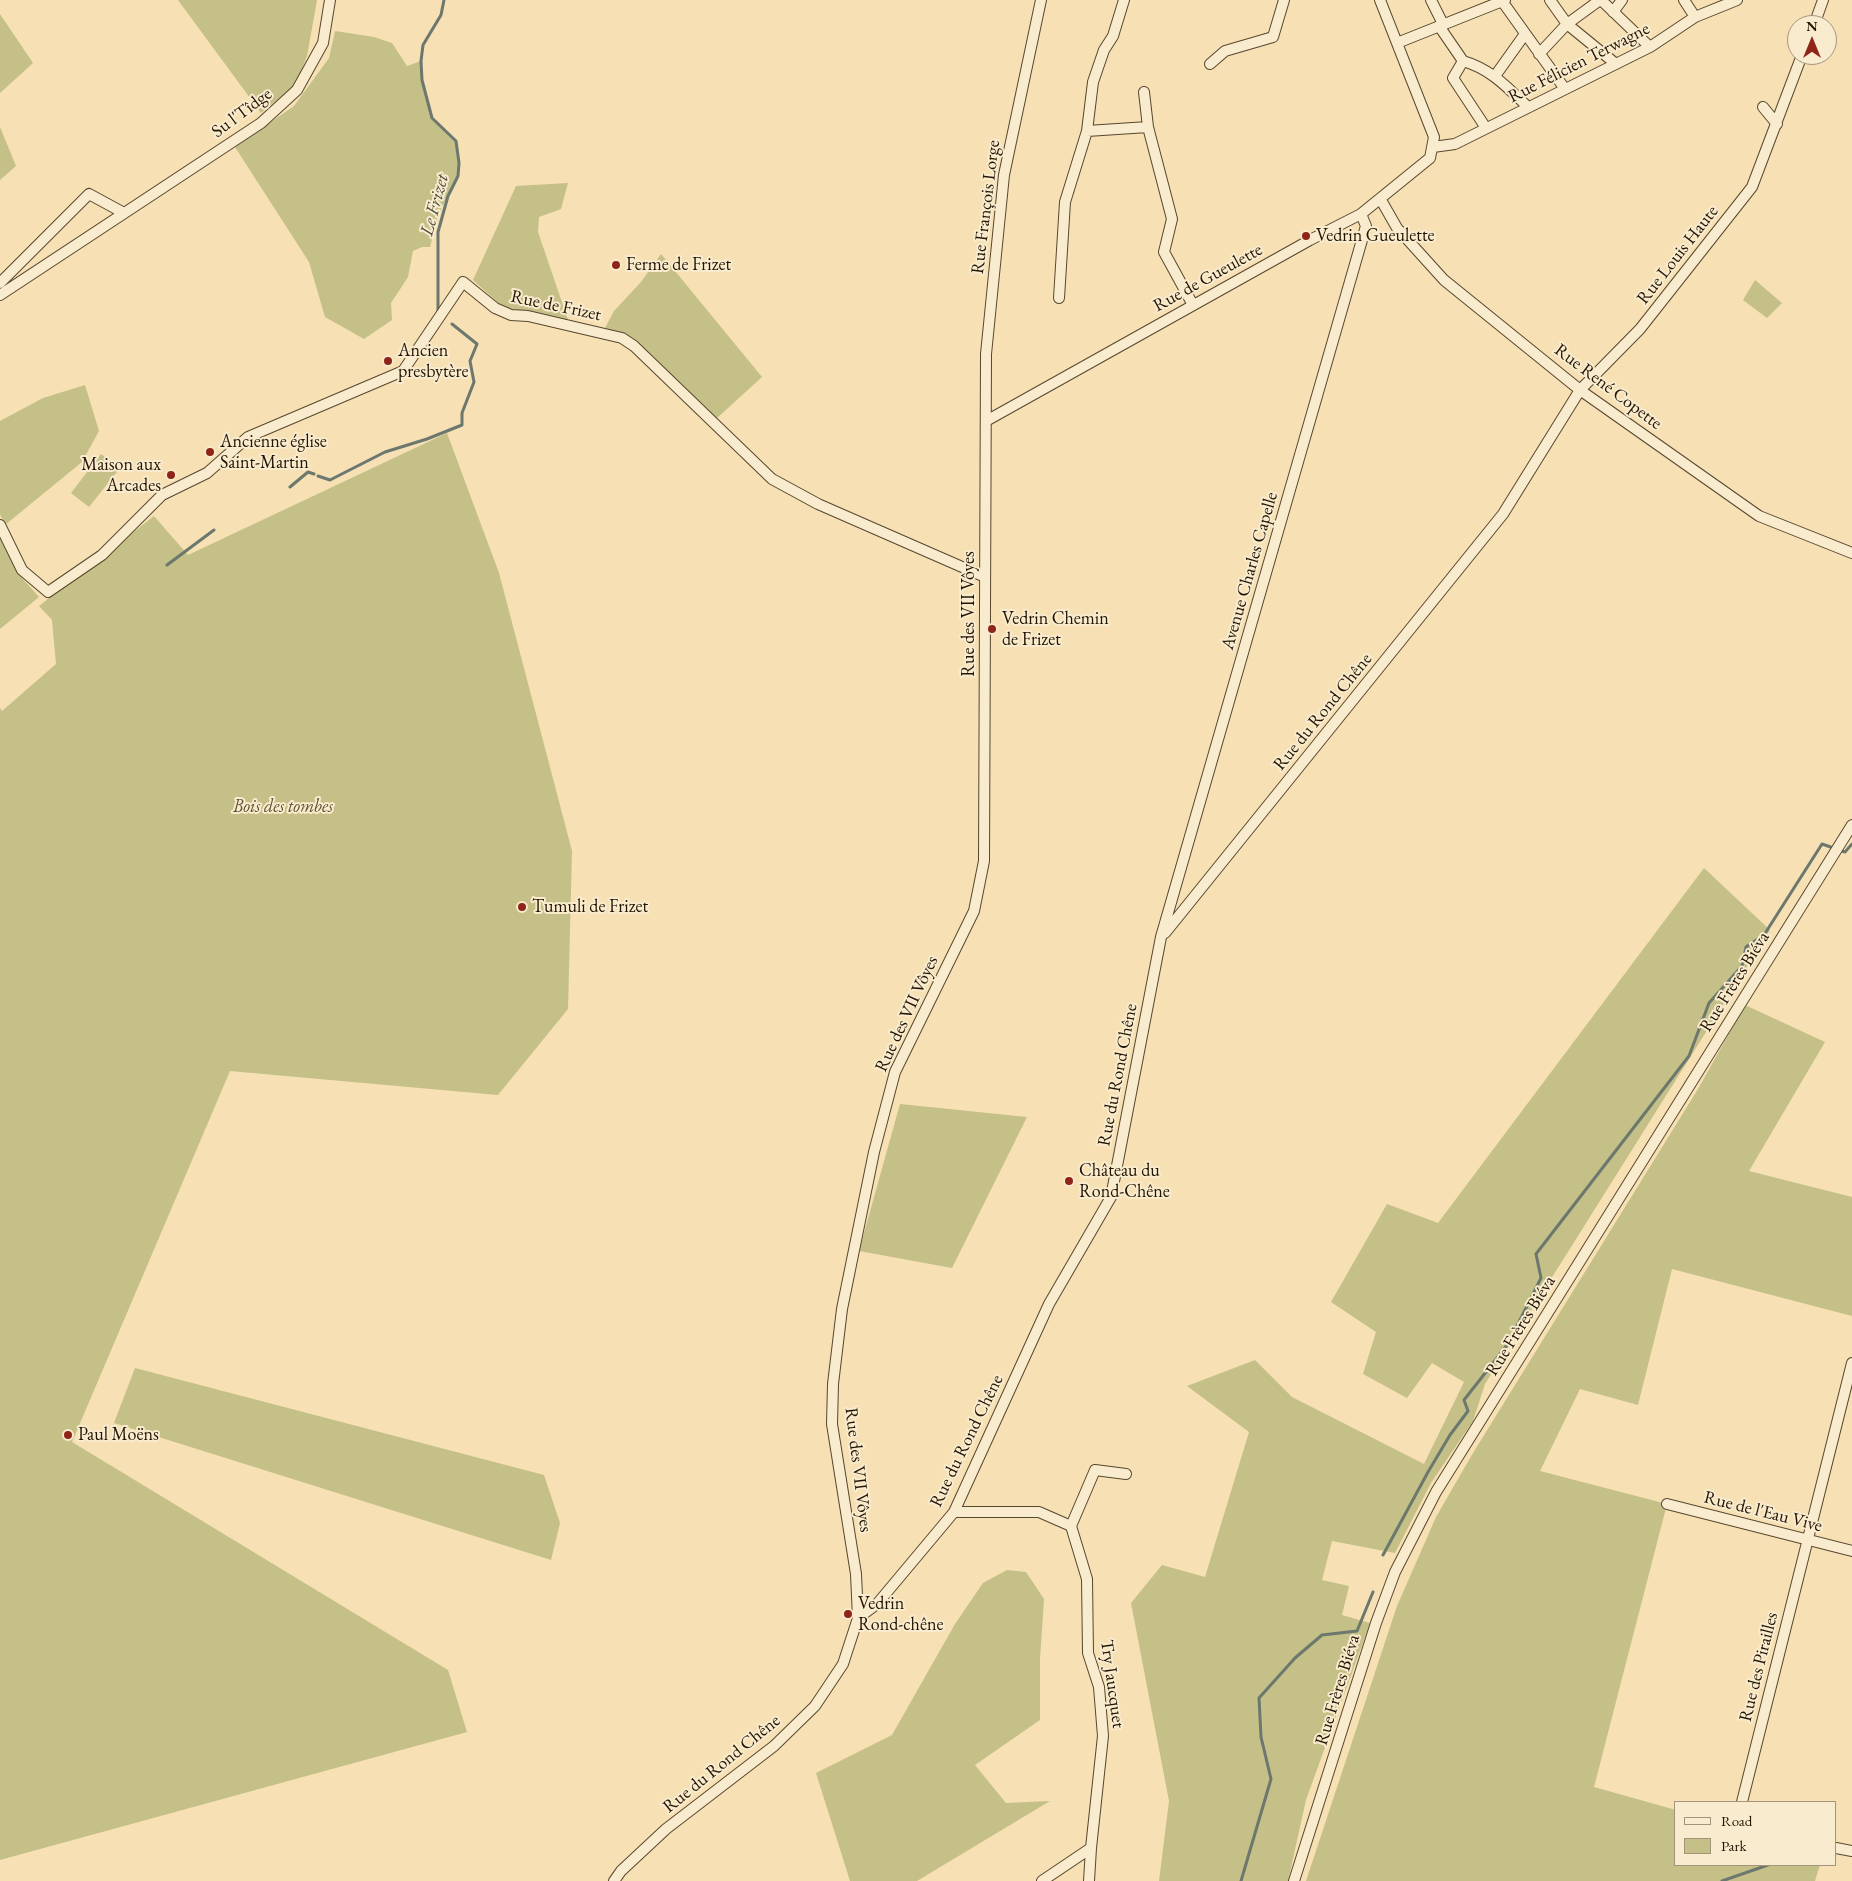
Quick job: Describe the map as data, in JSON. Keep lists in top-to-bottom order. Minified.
{"streets":{"street":["Rue Félicien Terwagne","Su l'Tîdge","Rue François Lorge","Rue Louis Haute","Rue de Gueulette","Rue de Frizet","Rue René Copette","Avenue Charles Capelle","Rue des VII Vôyes","Rue du Rond Chêne","Rue Frères Biéva","Rue de l'Eau Vive","Rue des Pirailles","Try Jaucquet"]},"crossings":[["Rue Félicien Terwagne","Rue de Gueulette"],["Rue François Lorge","Rue de Gueulette"],["Rue François Lorge","Rue des VII Vôyes"],["Rue Louis Haute","Rue René Copette"],["Rue Louis Haute","Rue du Rond Chêne"],["Rue de Gueulette","Rue René Copette"],["Rue de Gueulette","Avenue Charles Capelle"],["Rue de Gueulette","Rue des VII Vôyes"],["Rue de Frizet","Rue des VII Vôyes"],["Rue René Copette","Rue du Rond Chêne"],["Avenue Charles Capelle","Rue du Rond Chêne"],["Rue des VII Vôyes","Rue du Rond Chêne"],["Rue de l'Eau Vive","Rue des Pirailles"]],"water":["Le Frizet"],"parks":["Bois des tombes"],"places":["Vedrin Gueulette","Ferme de Frizet","Ancien presbytère","Ancienne église Saint-Martin","Maison aux Arcades","Vedrin Chemin de Frizet","Tumuli de Frizet","Château du Rond-Chêne","Paul Moëns","Vedrin Rond-chêne"],"legend":["Road","Park"],"north":"top"}
